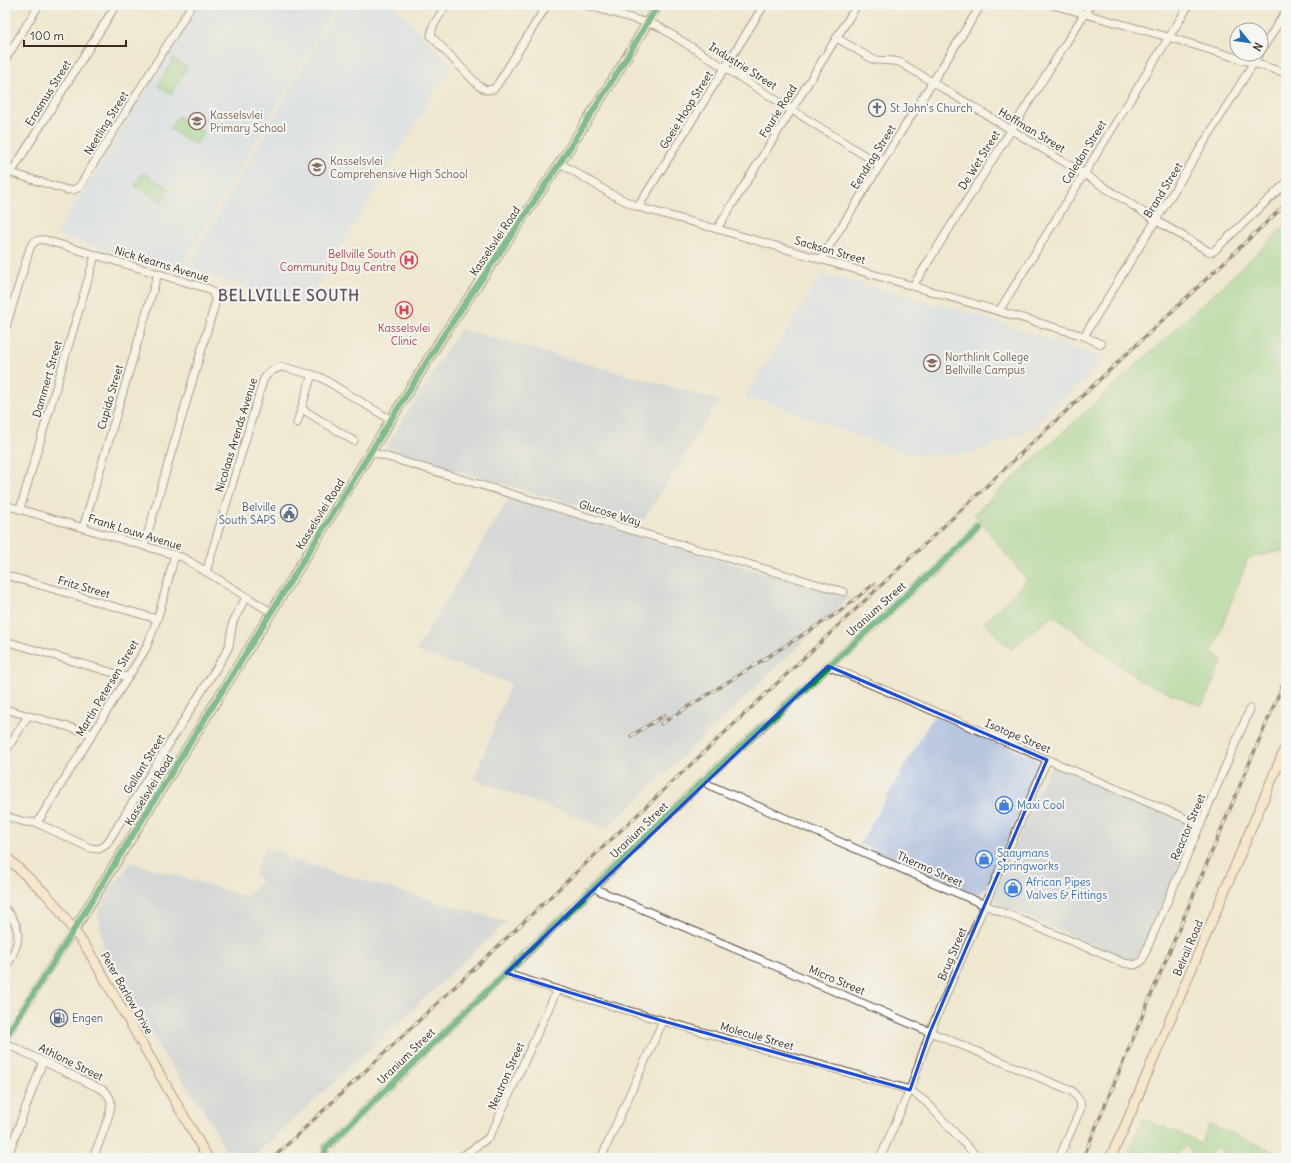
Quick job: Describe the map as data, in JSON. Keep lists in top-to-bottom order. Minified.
{"streets":{"street":["Industrie Street","Erasmus Street","Goeie Hoop Street","Fourie Road","Neetling Street","Hoffman Street","Caledon Street","Eendrag Street","De Wet Street","Brand Street","Kasselsvlei Road","Sackson Street","Nick Kearns Avenue","Dammert Street","Cupido Street","Nicolaas Arends Avenue","Glucose Way","Frank Louw Avenue","Fritz Street","Uranium Street","Martin Petersen Street","Isotope Street","Gallant Street","Reactor Street","Thermo Street","Belrail Road","Brug Street","Micro Street","Peter Barlow Drive","Molecule Street","Athlone Street","Neutron Street"]},"crossings":[["Industrie Street","Goeie Hoop Street"],["Industrie Street","Fourie Road"],["Industrie Street","Eendrag Street"],["Industrie Street","Kasselsvlei Road"],["Erasmus Street","Neetling Street"],["Goeie Hoop Street","Sackson Street"],["Fourie Road","Hoffman Street"],["Fourie Road","Sackson Street"],["Hoffman Street","Caledon Street"],["Hoffman Street","Eendrag Street"],["Hoffman Street","De Wet Street"],["Hoffman Street","Brand Street"],["Caledon Street","Sackson Street"],["Eendrag Street","Sackson Street"],["De Wet Street","Sackson Street"],["Brand Street","Sackson Street"],["Kasselsvlei Road","Sackson Street"],["Kasselsvlei Road","Nicolaas Arends Avenue"],["Kasselsvlei Road","Glucose Way"],["Kasselsvlei Road","Frank Louw Avenue"],["Kasselsvlei Road","Peter Barlow Drive"],["Nick Kearns Avenue","Dammert Street"],["Nick Kearns Avenue","Cupido Street"],["Nick Kearns Avenue","Frank Louw Avenue"],["Dammert Street","Frank Louw Avenue"],["Cupido Street","Frank Louw Avenue"],["Nicolaas Arends Avenue","Frank Louw Avenue"],["Frank Louw Avenue","Martin Petersen Street"],["Frank Louw Avenue","Gallant Street"],["Fritz Street","Martin Petersen Street"],["Uranium Street","Isotope Street"],["Uranium Street","Thermo Street"],["Uranium Street","Micro Street"],["Uranium Street","Molecule Street"],["Martin Petersen Street","Gallant Street"],["Isotope Street","Reactor Street"],["Isotope Street","Brug Street"],["Reactor Street","Thermo Street"],["Thermo Street","Brug Street"],["Brug Street","Micro Street"],["Brug Street","Molecule Street"],["Molecule Street","Neutron Street"]],"districts":["BELLVILLE SOUTH"],"places":{"church":["St John's Church"],"school or university":["Kasselsvlei Primary School","Kasselsvlei Comprehensive High School","Northlink College Bellville Campus"],"hospital":["Bellville South Community Day Centre","Kasselsvlei Clinic"],"public building":["Belville South SAPS"],"shop":["Maxi Cool","Saaymans Springworks","African Pipes Valves & Fittings"],"fuel station":["Engen"]},"scale_bar":"100 m","north":"bottom right"}
